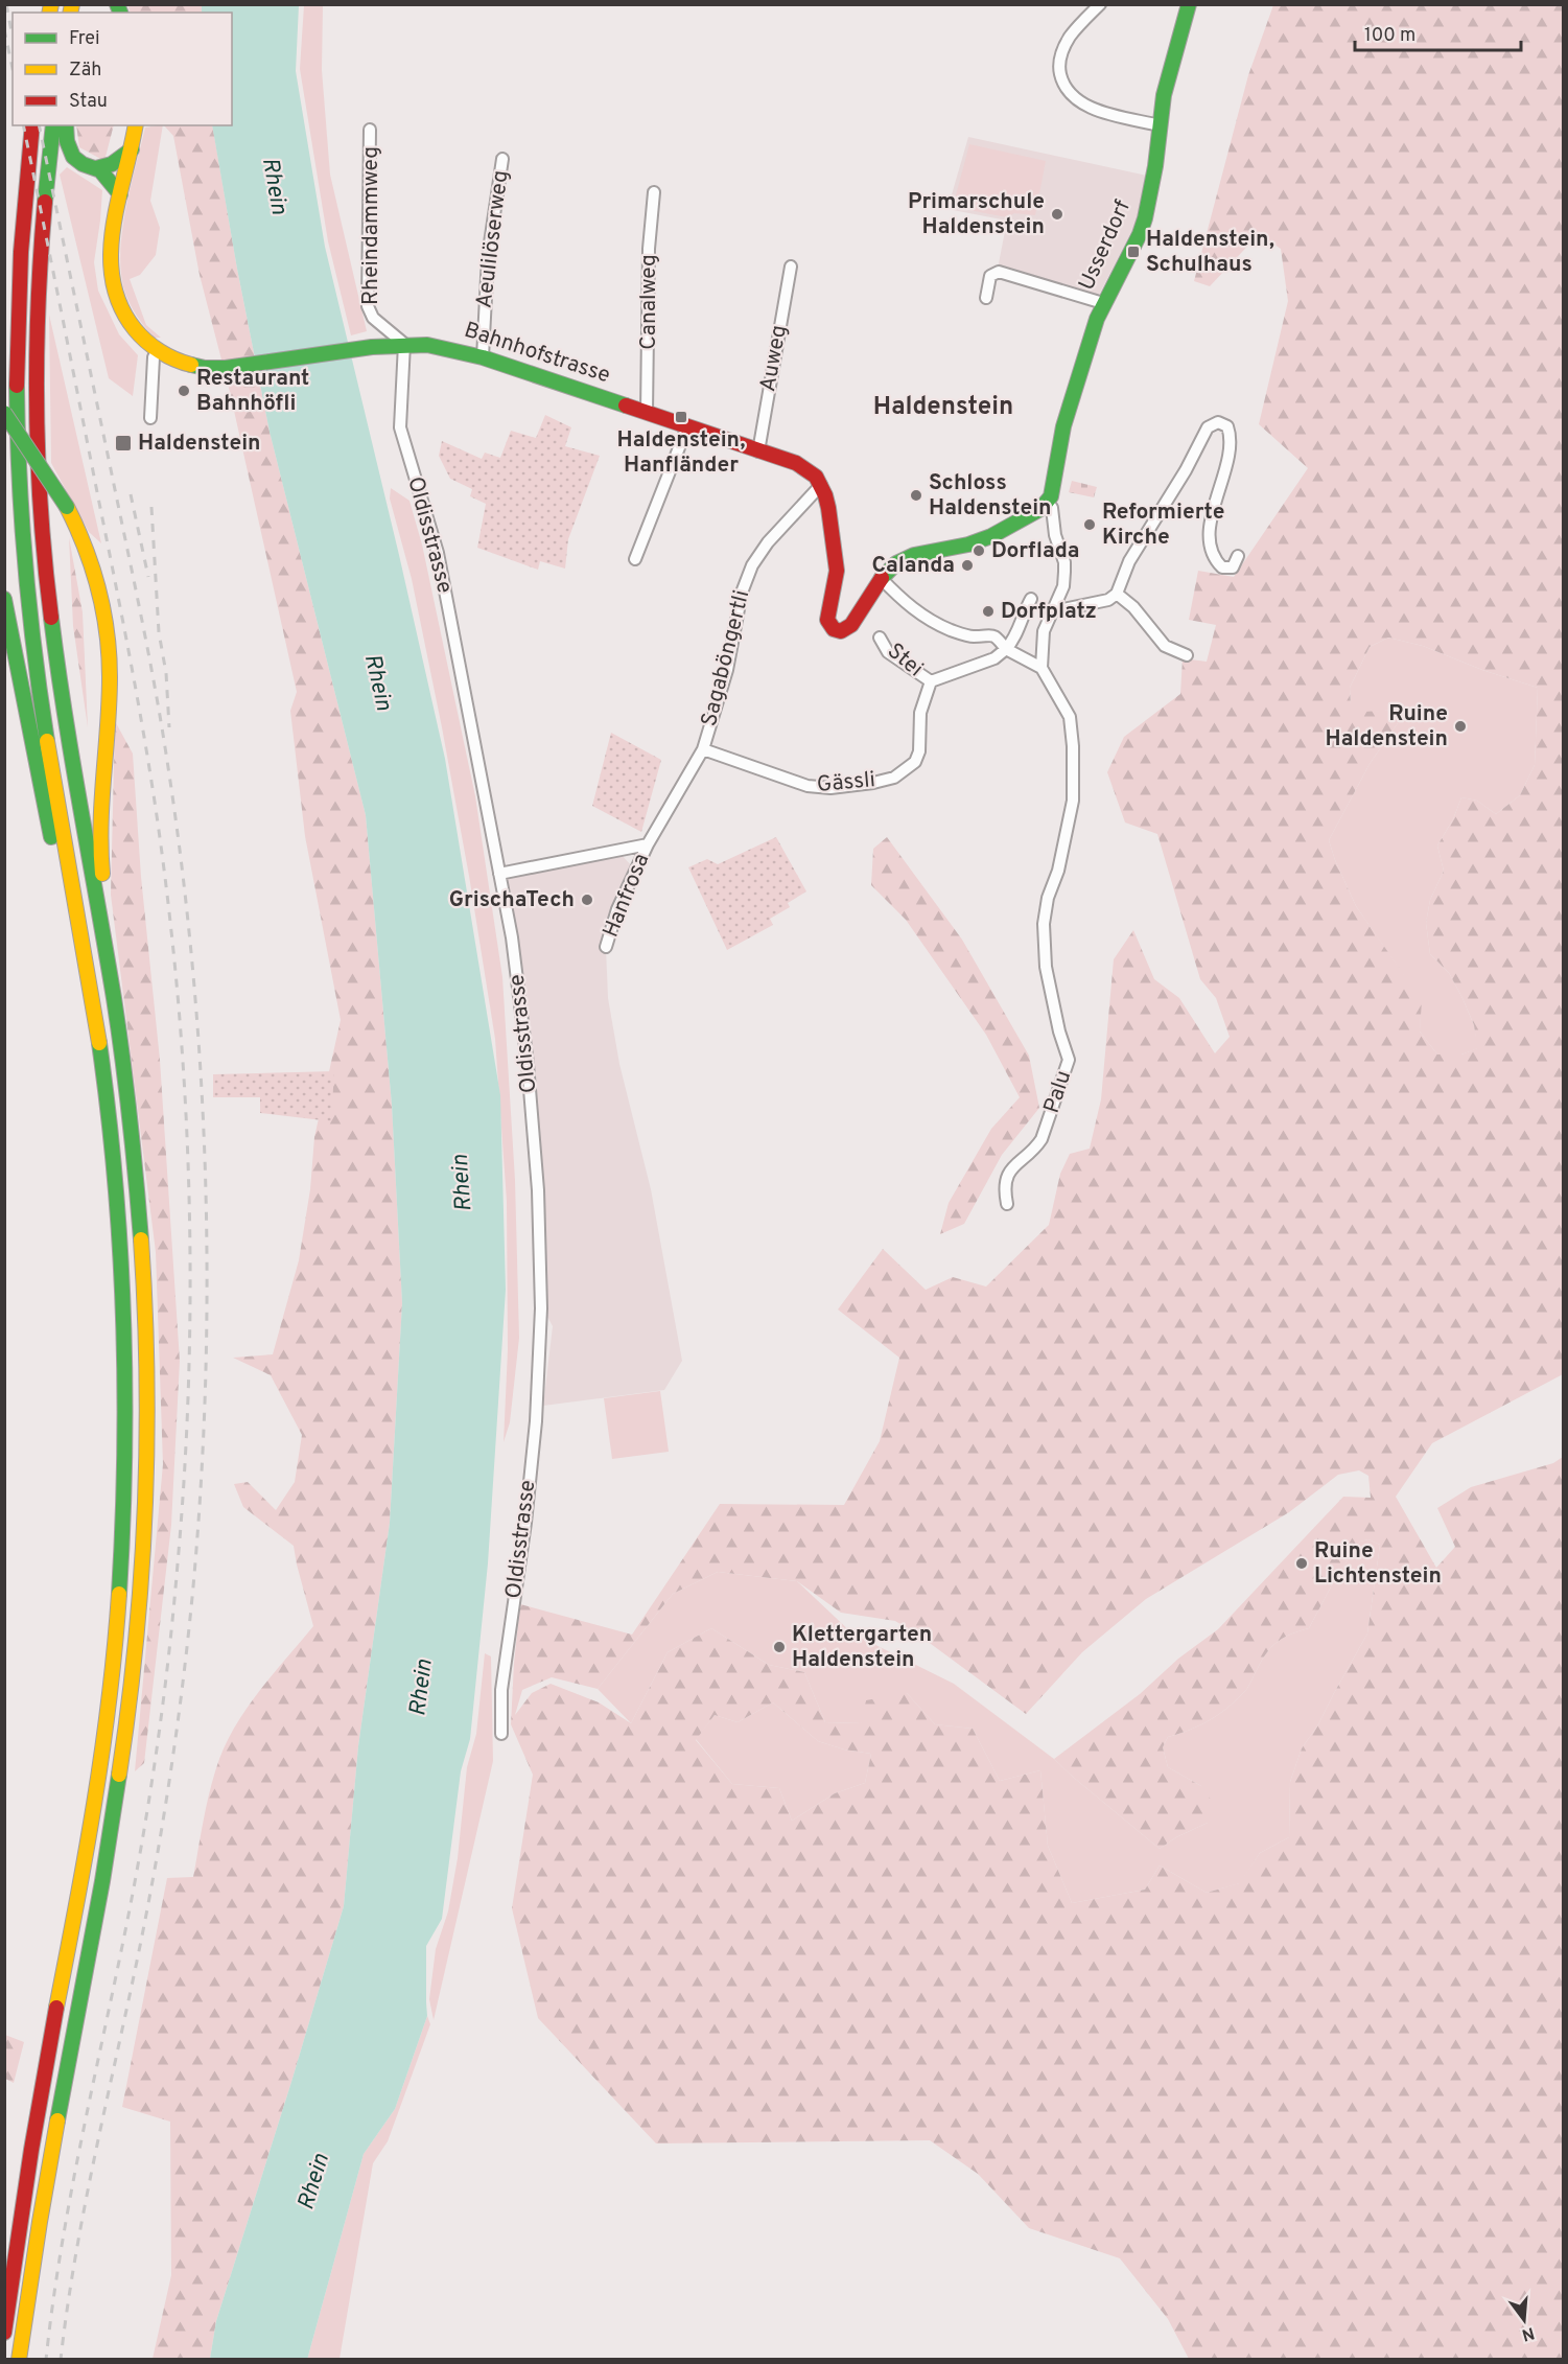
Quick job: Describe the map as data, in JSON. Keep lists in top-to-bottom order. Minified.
{"streets":{"main road":["Usserdorf","Bahnhofstrasse"],"street":["Rheindammweg","Aeulilöserweg","Canalweg","Auweg","Oldisstrasse","Sagaböngertli","Stei","Gässli","Hanfrosa","Palu"]},"crossings":[["Rheindammweg","Bahnhofstrasse"],["Rheindammweg","Oldisstrasse"],["Aeulilöserweg","Bahnhofstrasse"],["Canalweg","Bahnhofstrasse"],["Bahnhofstrasse","Auweg"],["Bahnhofstrasse","Oldisstrasse"],["Bahnhofstrasse","Sagaböngertli"],["Sagaböngertli","Gässli"],["Sagaböngertli","Hanfrosa"],["Stei","Gässli"]],"districts":["Haldenstein"],"water":["Rhein"],"places":{"other":["Primarschule Haldenstein","Restaurant Bahnhöfli","Schloss Haldenstein","Reformierte Kirche","Dorflada","Calanda","Dorfplatz","Ruine Haldenstein","GrischaTech","Ruine Lichtenstein","Klettergarten Haldenstein"],"transit":["Haldenstein, Schulhaus","Haldenstein, Hanfländer","Haldenstein"]},"legend":["Frei","Zäh","Stau"],"scale_bar":"100 m","north":"bottom"}
